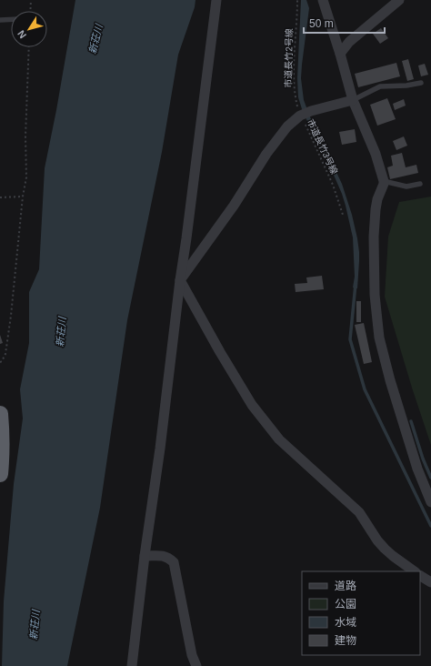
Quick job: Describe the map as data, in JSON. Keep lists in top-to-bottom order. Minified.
{"streets":{"path":["市道長竹2号線","市道長竹3号線"]},"crossings":[["市道長竹2号線","市道長竹3号線"]],"water":["新荘川"],"legend":["道路","公園","水域","建物"],"scale_bar":"50 m","north":"bottom left"}
